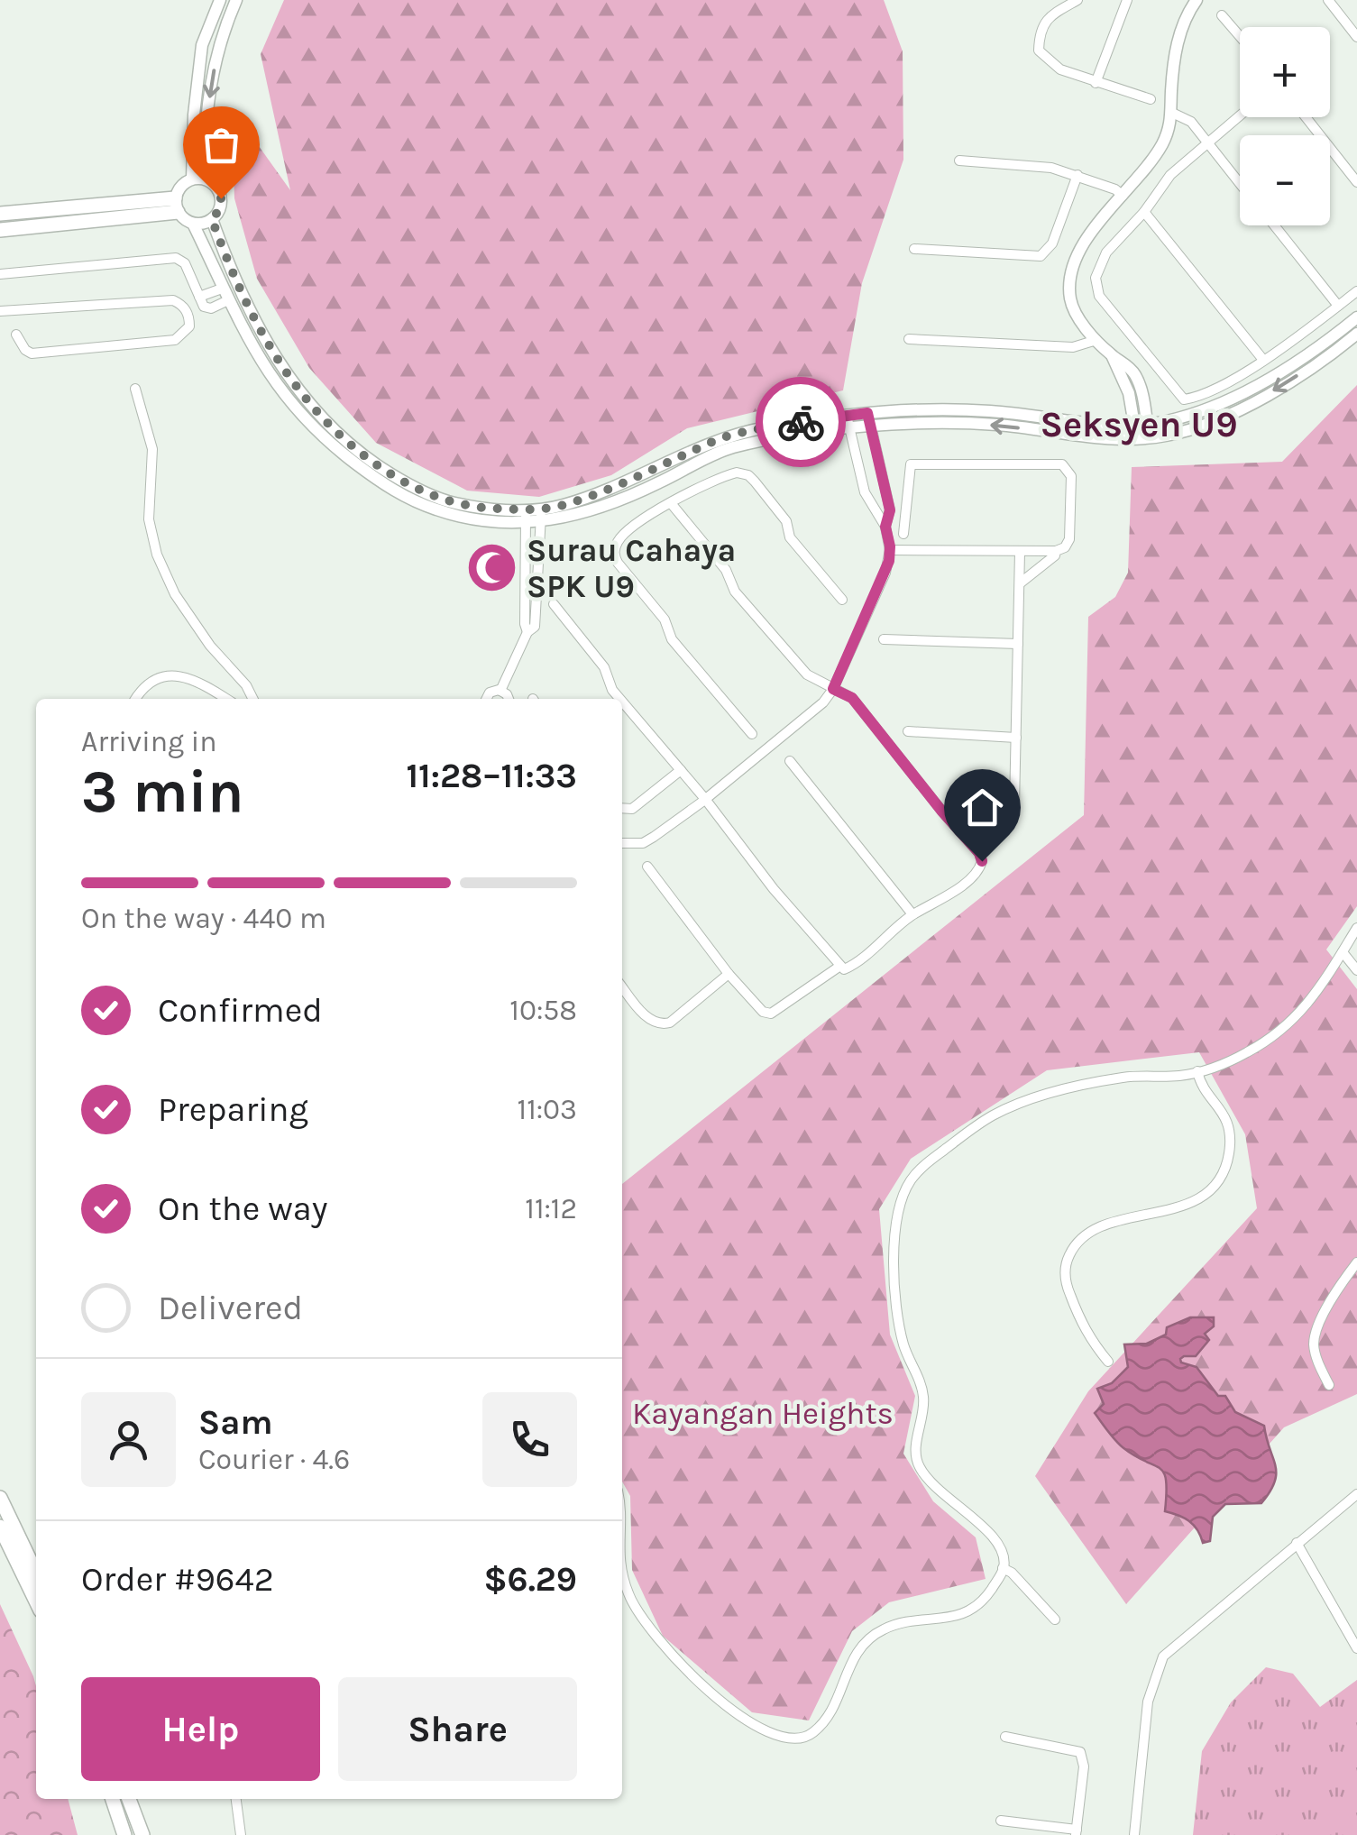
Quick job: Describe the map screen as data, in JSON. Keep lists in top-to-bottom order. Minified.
{"districts":["Seksyen U9"],"parks":["Kayangan Heights"],"places":{"mosque":["Surau Cahaya SPK U9"]},"page":{"map_buttons":["+","−"],"heading":["3 min","Arriving in","11:28–11:33"],"panel":["Sam","Courier · 4.6","Order #9642","$6.29"],"bar":"On the way · 440 m","list":[["Confirmed","10:58"],["Preparing","11:03"],["On the way","11:12"],"Delivered"],"buttons":["Help","Share"]}}
